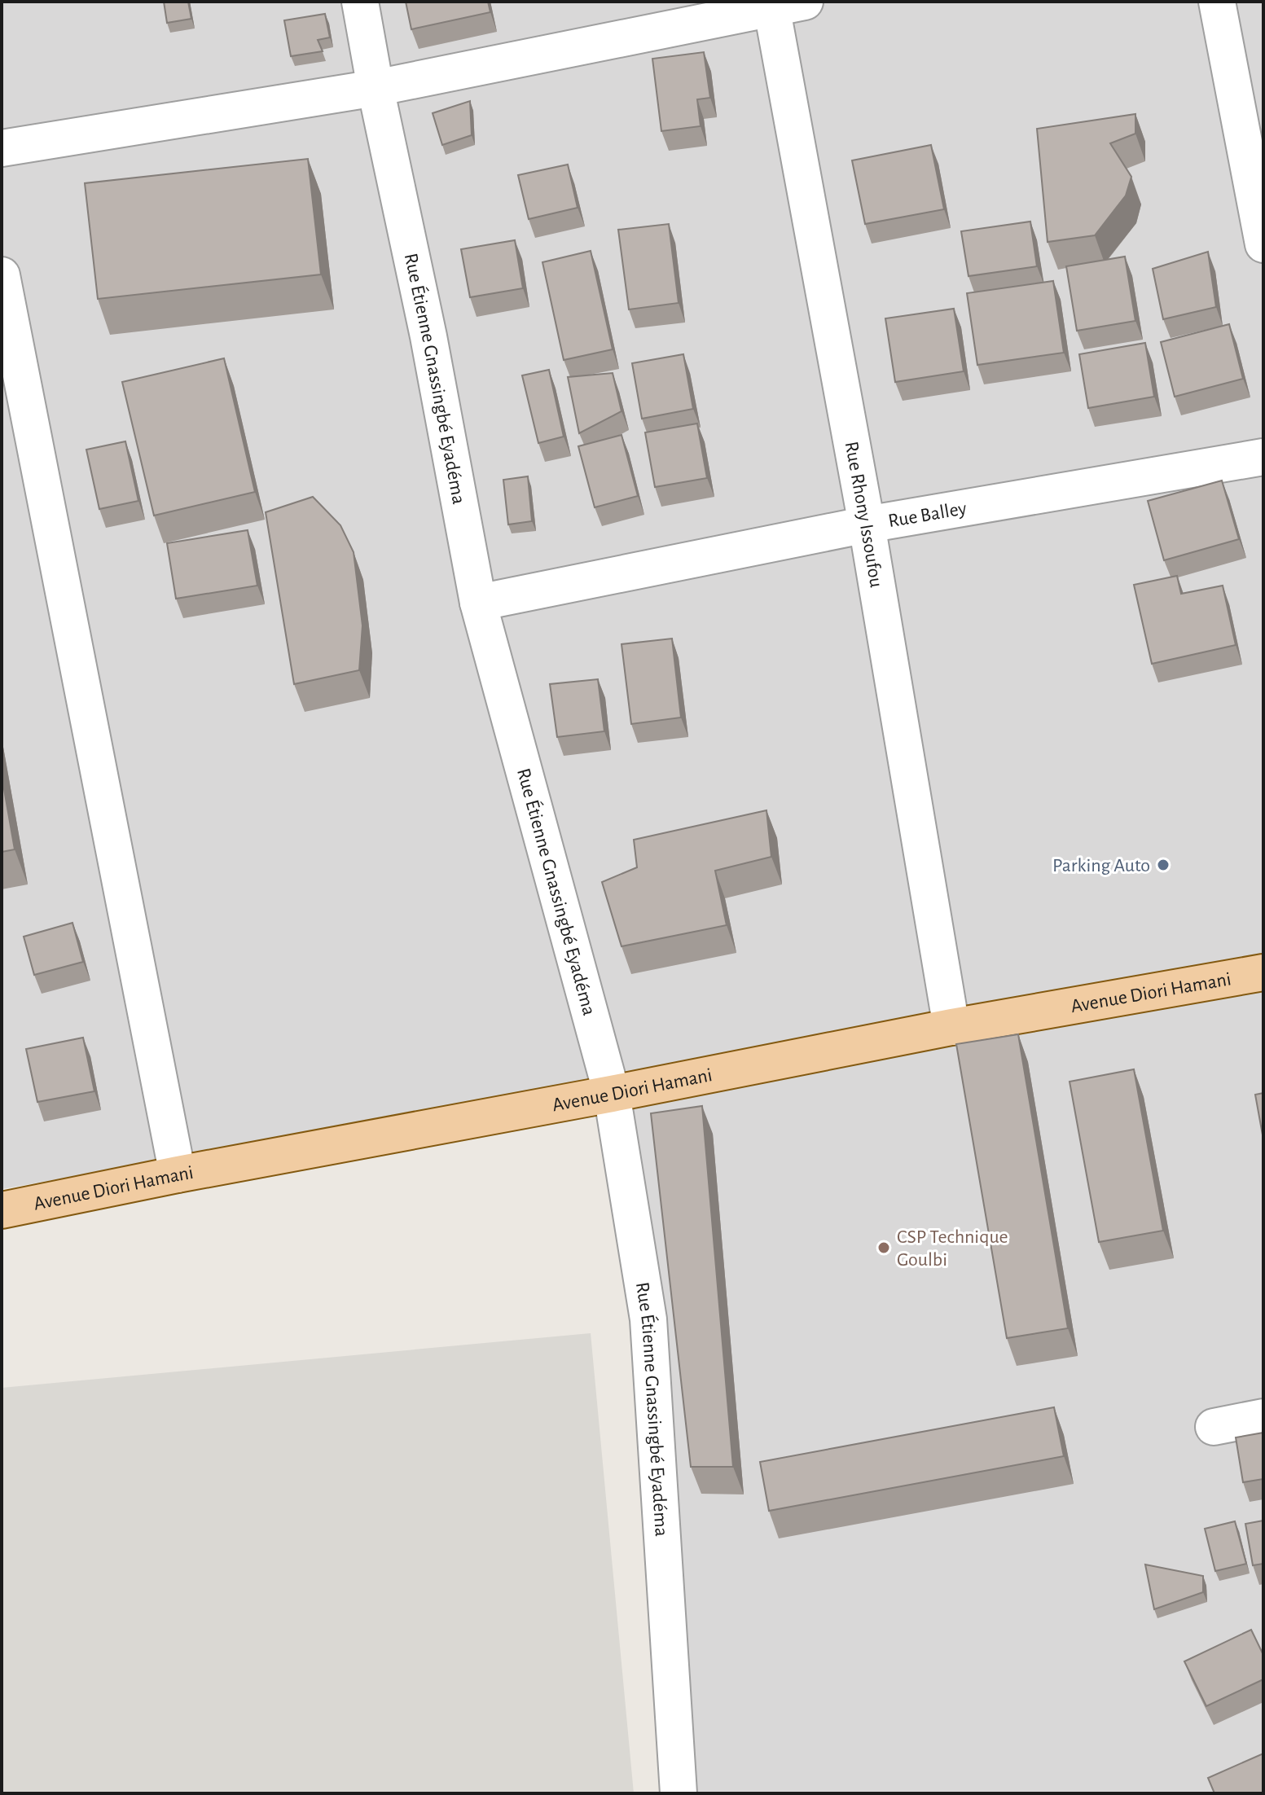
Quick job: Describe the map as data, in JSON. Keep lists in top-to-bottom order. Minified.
{"streets":{"main road":["Avenue Diori Hamani"],"street":["Rue Étienne Gnassingbé Eyadéma","Rue Rhony Issoufou","Rue Balley"]},"crossings":[["Rue Étienne Gnassingbé Eyadéma","Rue Balley"],["Rue Étienne Gnassingbé Eyadéma","Avenue Diori Hamani"],["Rue Rhony Issoufou","Rue Balley"],["Rue Rhony Issoufou","Avenue Diori Hamani"]],"places":["Parking Auto","CSP Technique Goulbi"]}
